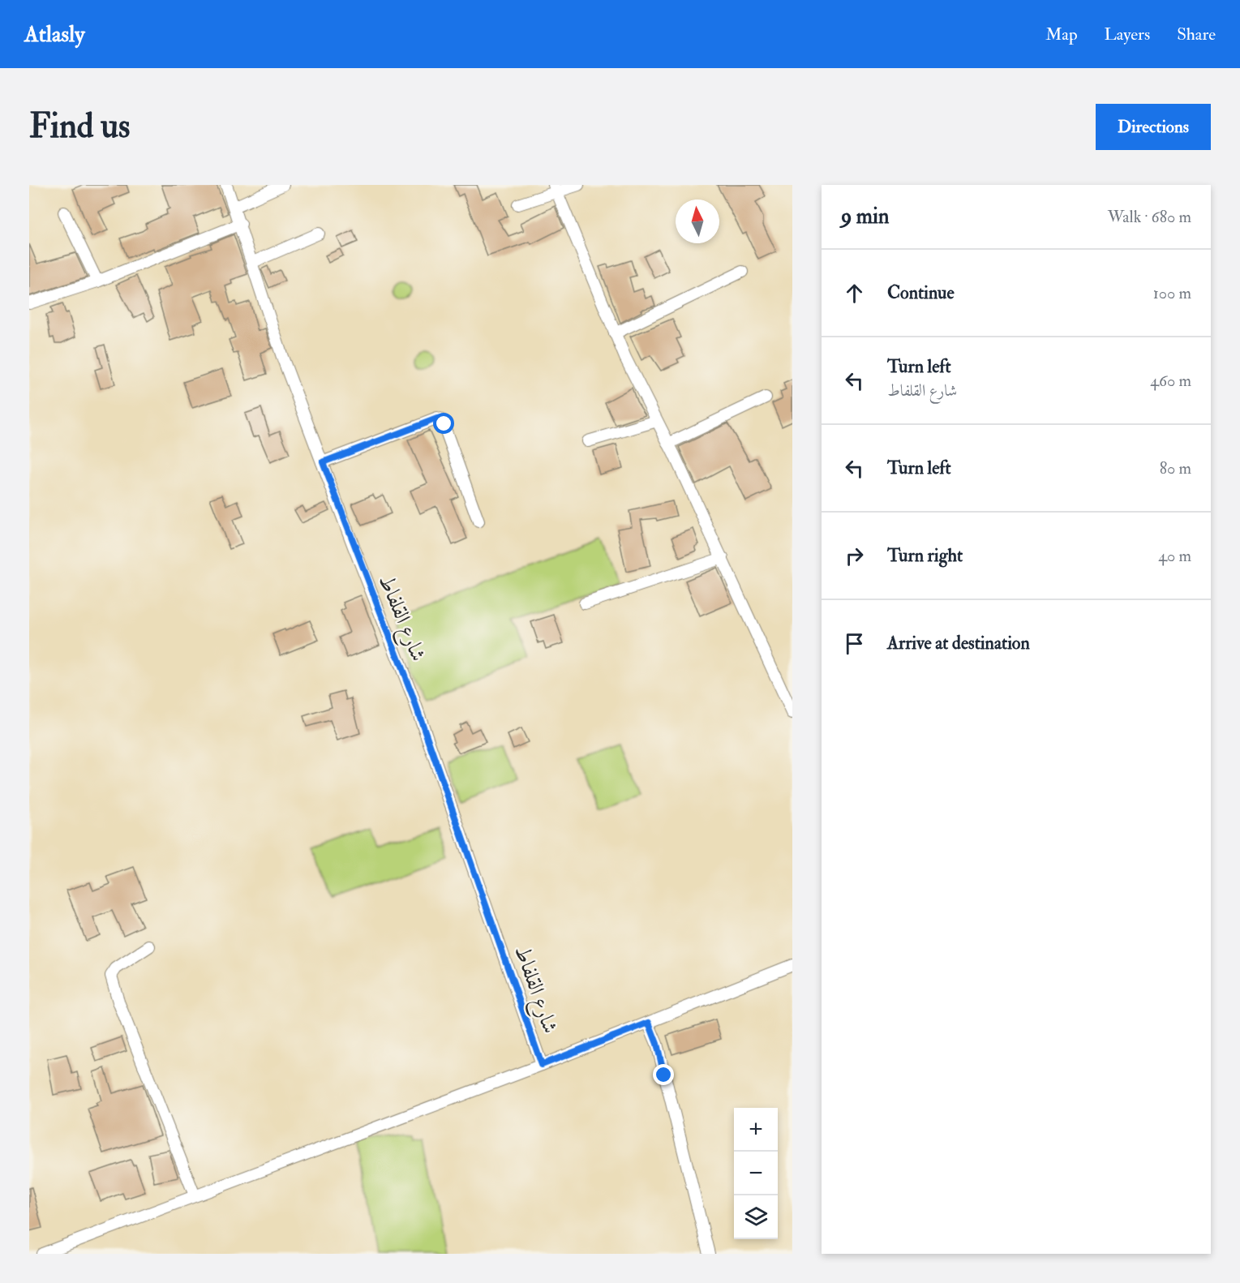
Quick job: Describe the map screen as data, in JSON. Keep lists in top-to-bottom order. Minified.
{"streets":{"street":["شارع القلفاط"]},"north":"top","page":{"header":"Atlasly","nav":["Map","Layers","Share"],"buttons":"Directions","title":"Find us","heading":["9 min","Walk · 680 m"],"list":[["Continue","100 m"],["Turn left","شارع القلفاط","460 m"],["Turn left","80 m"],["Turn right","40 m"],"Arrive at destination"],"map_buttons":["+","−"]}}
